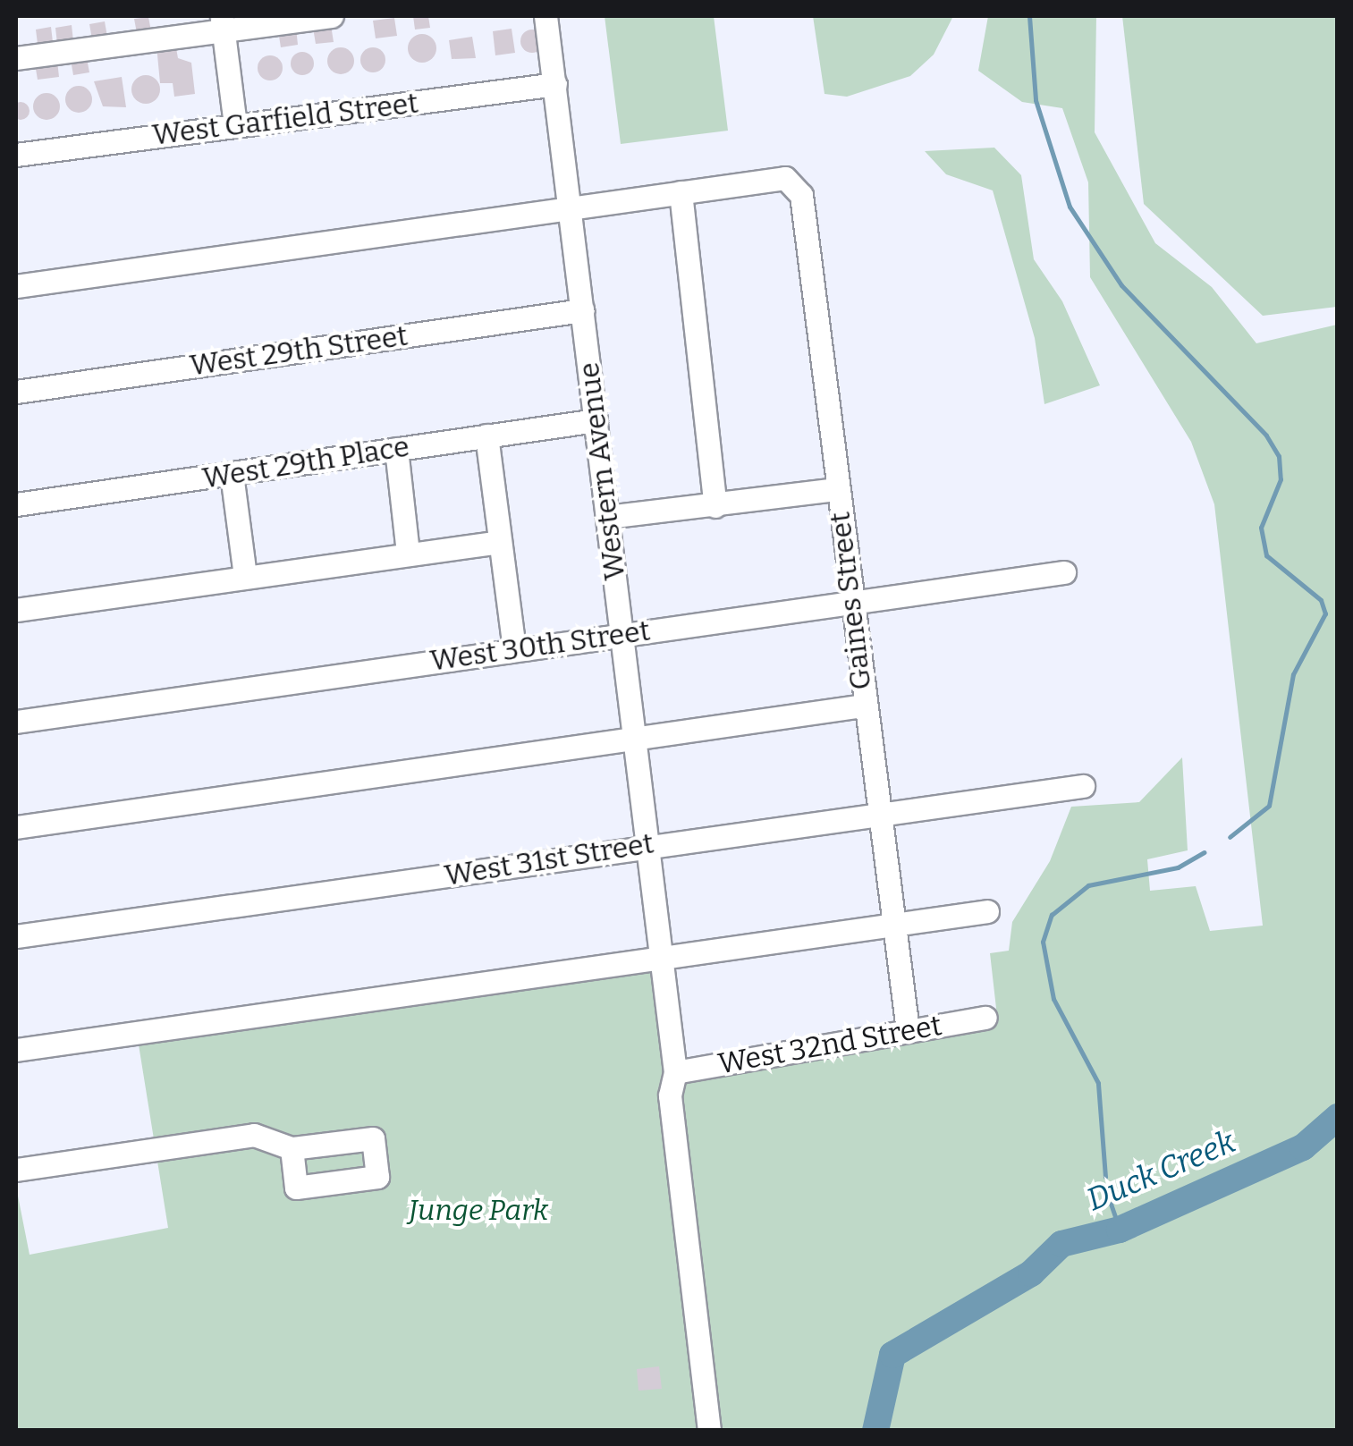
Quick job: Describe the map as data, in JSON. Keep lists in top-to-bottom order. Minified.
{"streets":{"street":["West Garfield Street","West 29th Street","West 29th Place","Western Avenue","Gaines Street","West 30th Street","West 31st Street","West 32nd Street"]},"crossings":[["West Garfield Street","Western Avenue"],["West 29th Street","Western Avenue"],["West 29th Place","Western Avenue"],["Western Avenue","West 30th Street"],["Western Avenue","West 31st Street"],["Western Avenue","West 32nd Street"],["Gaines Street","West 30th Street"],["Gaines Street","West 31st Street"],["Gaines Street","West 32nd Street"]],"water":["Duck Creek"],"parks":["Junge Park"]}
